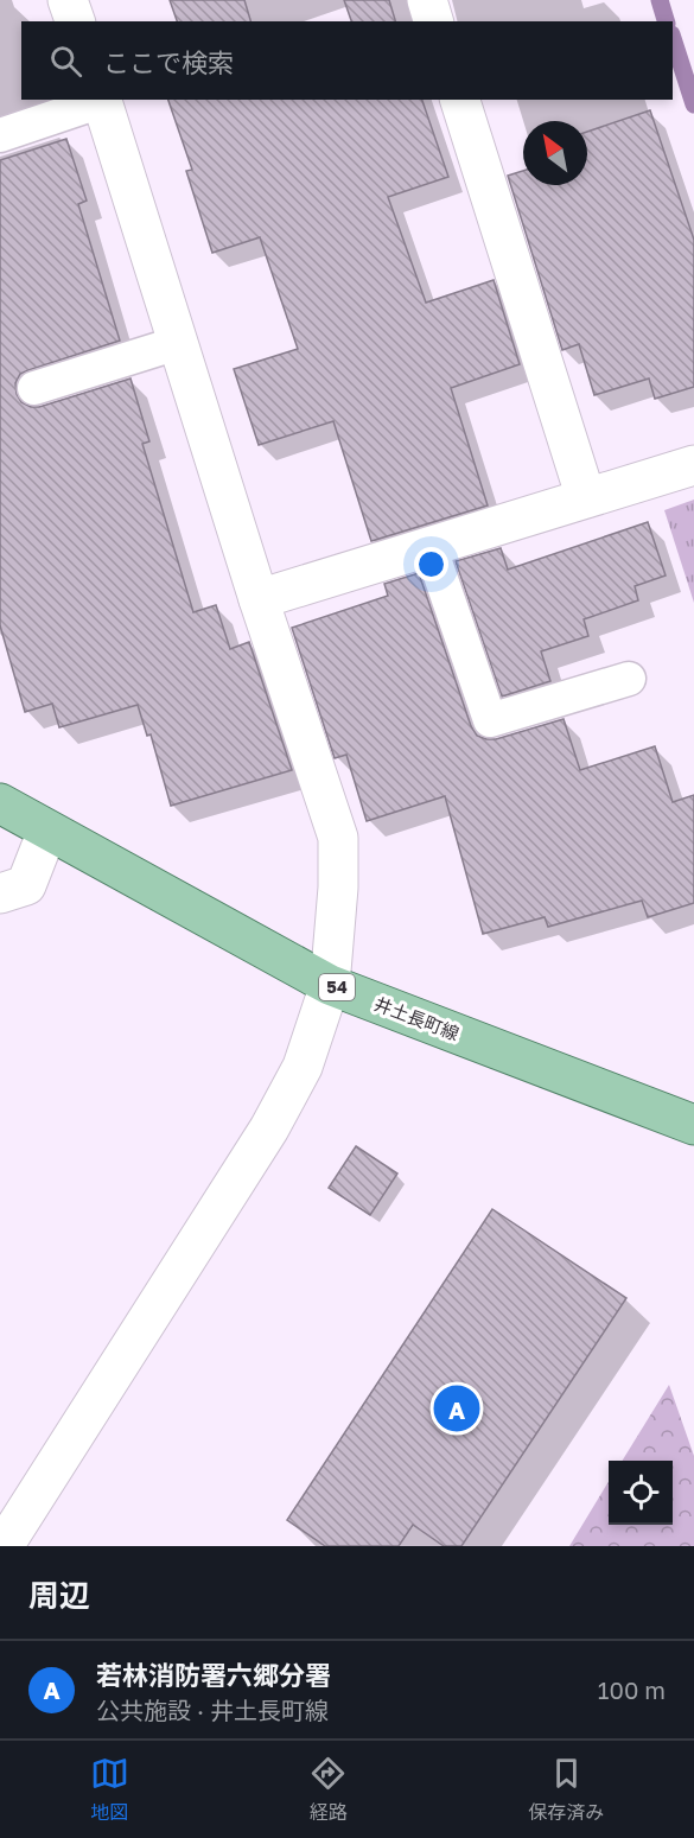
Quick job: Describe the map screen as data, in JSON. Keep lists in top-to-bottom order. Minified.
{"streets":{"main road":["54","井土長町線"]},"north":"top left","page":{"search":"ここで検索","pins":"A","heading":"周辺","list":[{"mark":"A","name":"若林消防署六郷分署","note":"公共施設 · 井土長町線","value":"100 m"}],"nav":["地図","経路","保存済み"]}}
